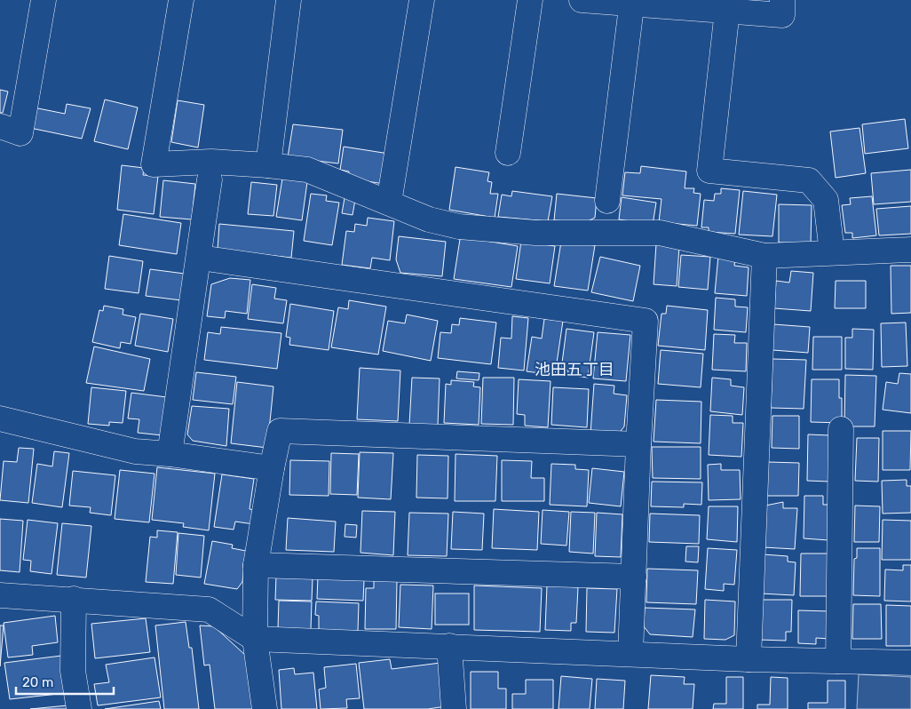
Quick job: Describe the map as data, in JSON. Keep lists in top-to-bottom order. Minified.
{"districts":["池田五丁目"],"scale_bar":"20 m"}
